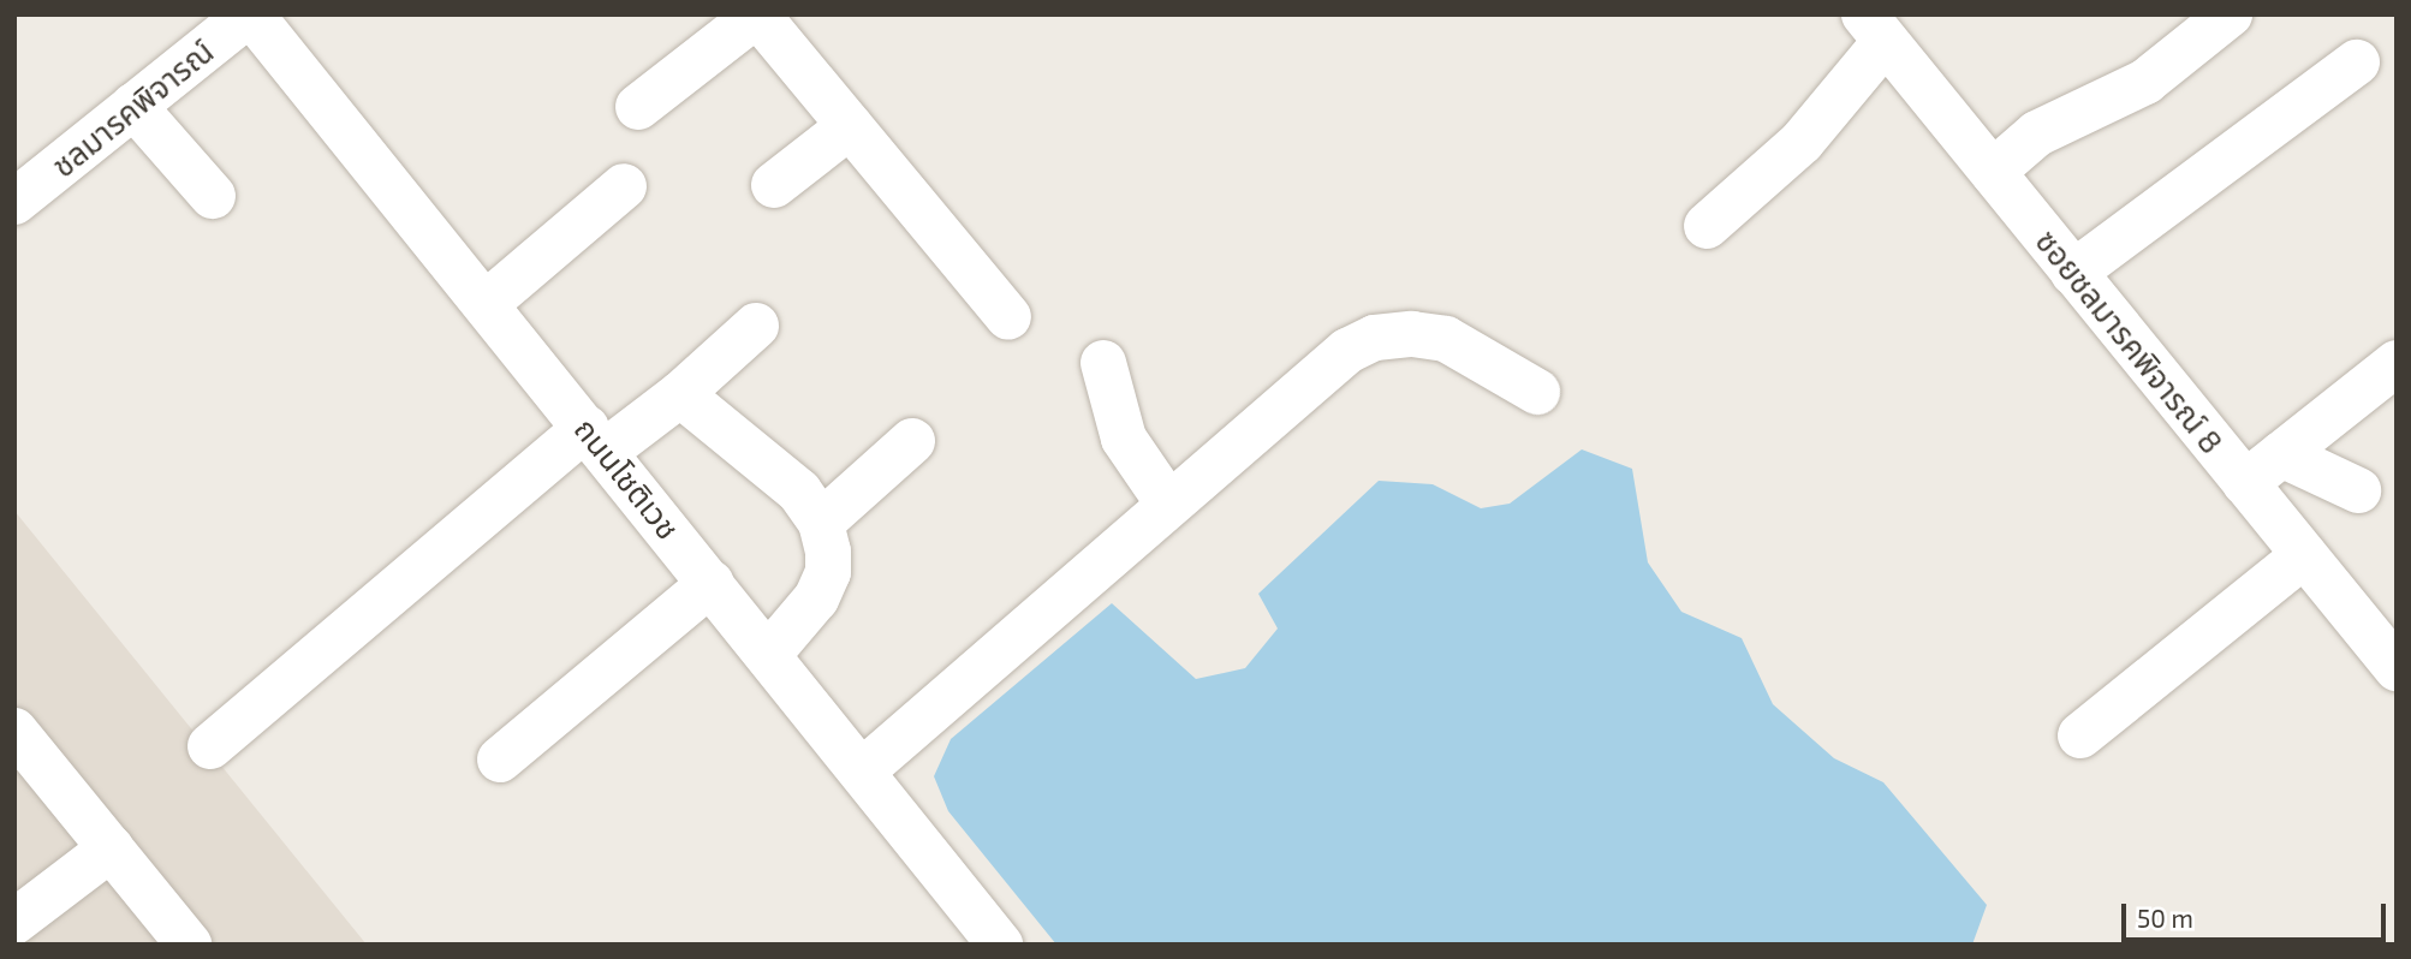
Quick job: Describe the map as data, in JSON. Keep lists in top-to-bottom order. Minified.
{"streets":{"street":["ชลมารคพิจารณ์","ซอยชลมารคพิจารณ์ 8","ถนนโชติเวช"]},"crossings":[["ชลมารคพิจารณ์","ถนนโชติเวช"]],"scale_bar":"50 m"}
